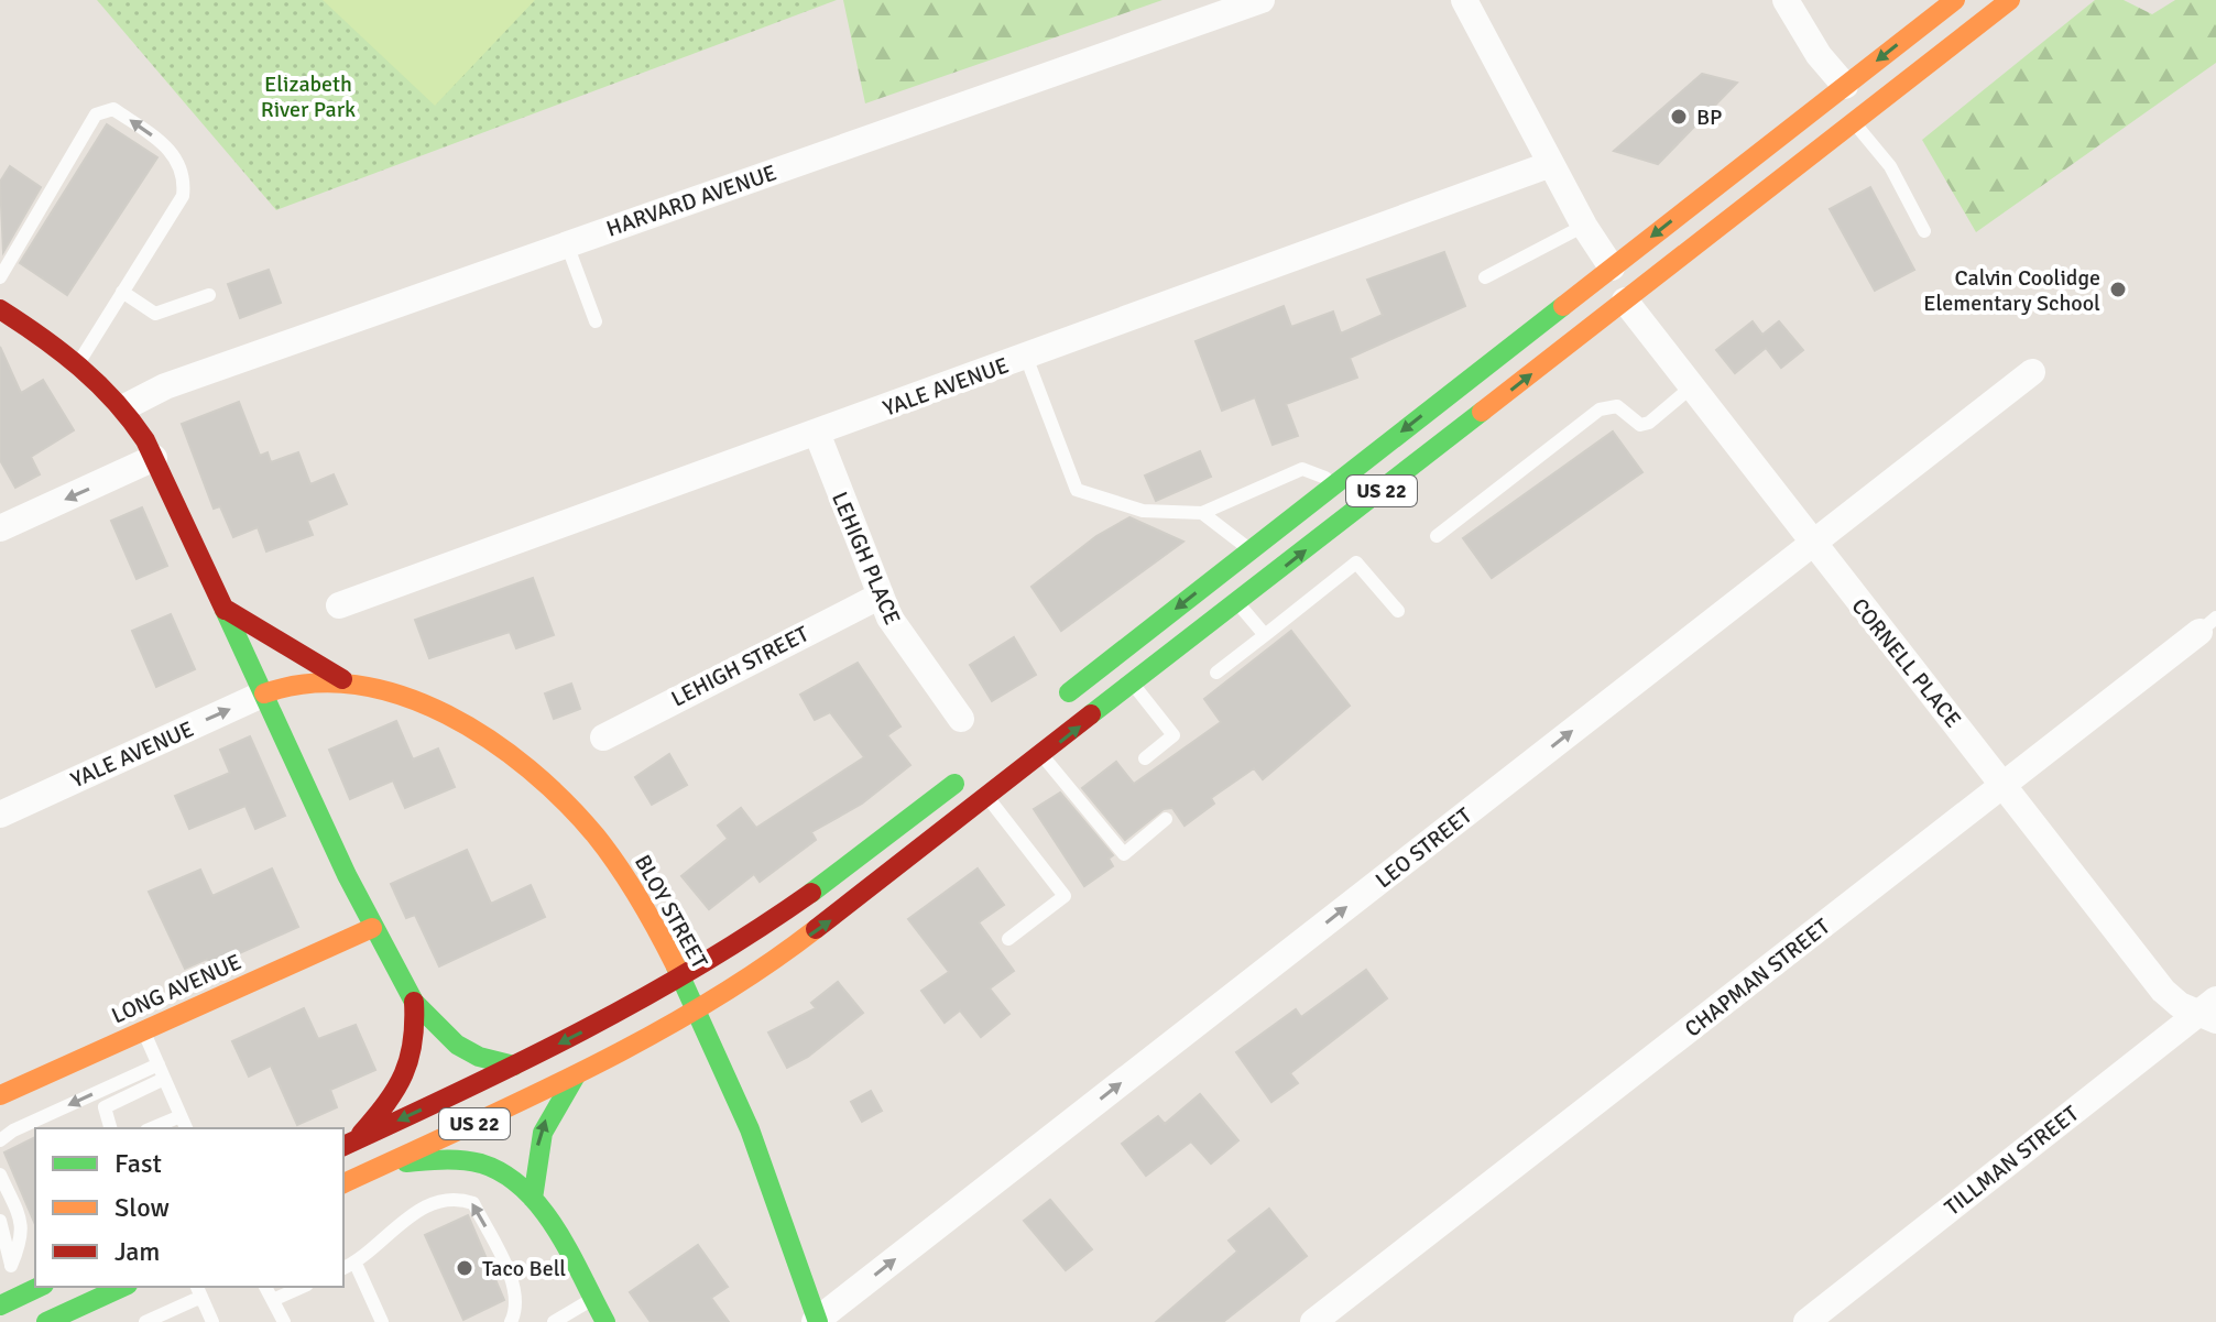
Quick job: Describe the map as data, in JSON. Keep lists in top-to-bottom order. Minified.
{"streets":{"main road":["US 22","BLOY STREET","LONG AVENUE"],"street":["HARVARD AVENUE","YALE AVENUE","LEHIGH PLACE","CORNELL PLACE","LEHIGH STREET","LEO STREET","CHAPMAN STREET","TILLMAN STREET"]},"crossings":[["YALE AVENUE","LEHIGH PLACE"],["YALE AVENUE","BLOY STREET"],["US 22","CORNELL PLACE"],["LEHIGH PLACE","LEHIGH STREET"],["CORNELL PLACE","LEO STREET"],["CORNELL PLACE","CHAPMAN STREET"],["CORNELL PLACE","TILLMAN STREET"],["LEO STREET","BLOY STREET"]],"one_way":["LEO STREET"],"parks":["Elizabeth River Park"],"places":["BP","Calvin Coolidge Elementary School","Taco Bell"],"legend":["Fast","Slow","Jam"]}
